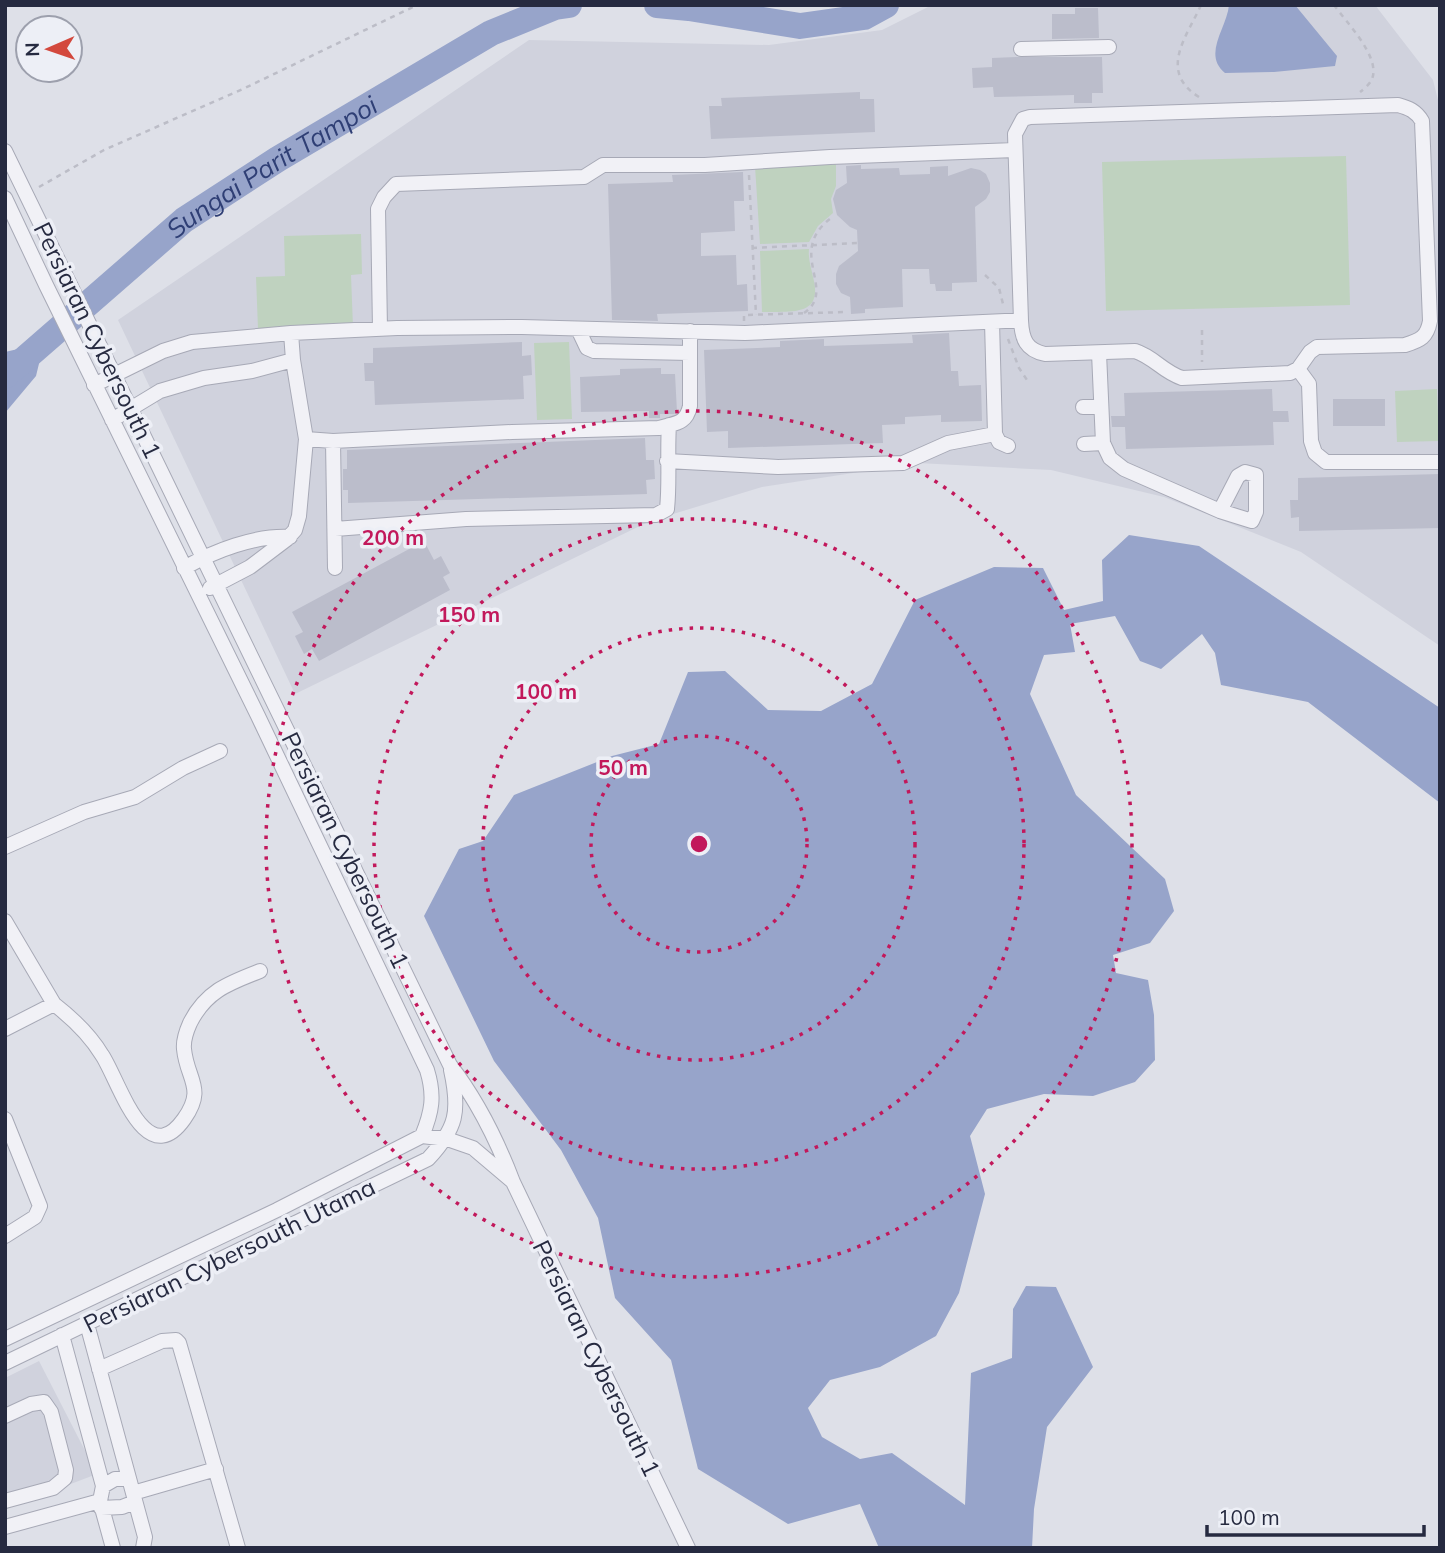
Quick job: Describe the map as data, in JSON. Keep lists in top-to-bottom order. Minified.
{"streets":{"street":["Persiaran Cybersouth 1","Persiaran Cybersouth Utama"]},"crossings":[["Persiaran Cybersouth 1","Persiaran Cybersouth Utama"]],"water":["Sungai Parit Tampoi"],"scale_bar":"100 m","north":"left","rings":["200 m","150 m","100 m","50 m"]}
